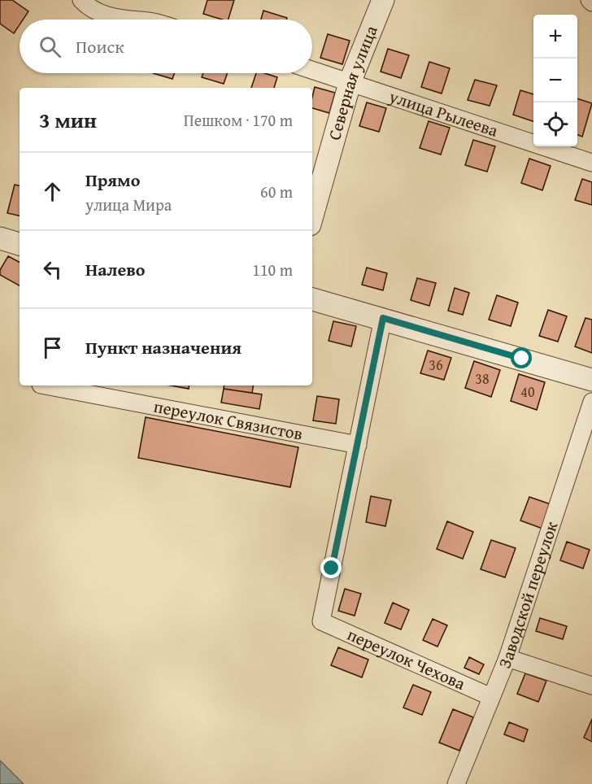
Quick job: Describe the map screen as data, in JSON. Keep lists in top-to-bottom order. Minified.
{"streets":{"street":["Северная улица","улица Рылеева","переулок Связистов","Заводской переулок","переулок Чехова"]},"crossings":[["Северная улица","улица Рылеева"],["переулок Связистов","переулок Чехова"],["Заводской переулок","переулок Чехова"]],"house_numbers":["36","38","40"],"page":{"map_buttons":["+","−"],"search":"Поиск","heading":["3 мин","Пешком · 170 m"],"list":[["Прямо","улица Мира","60 m"],["Налево","110 m"],"Пункт назначения"]}}
